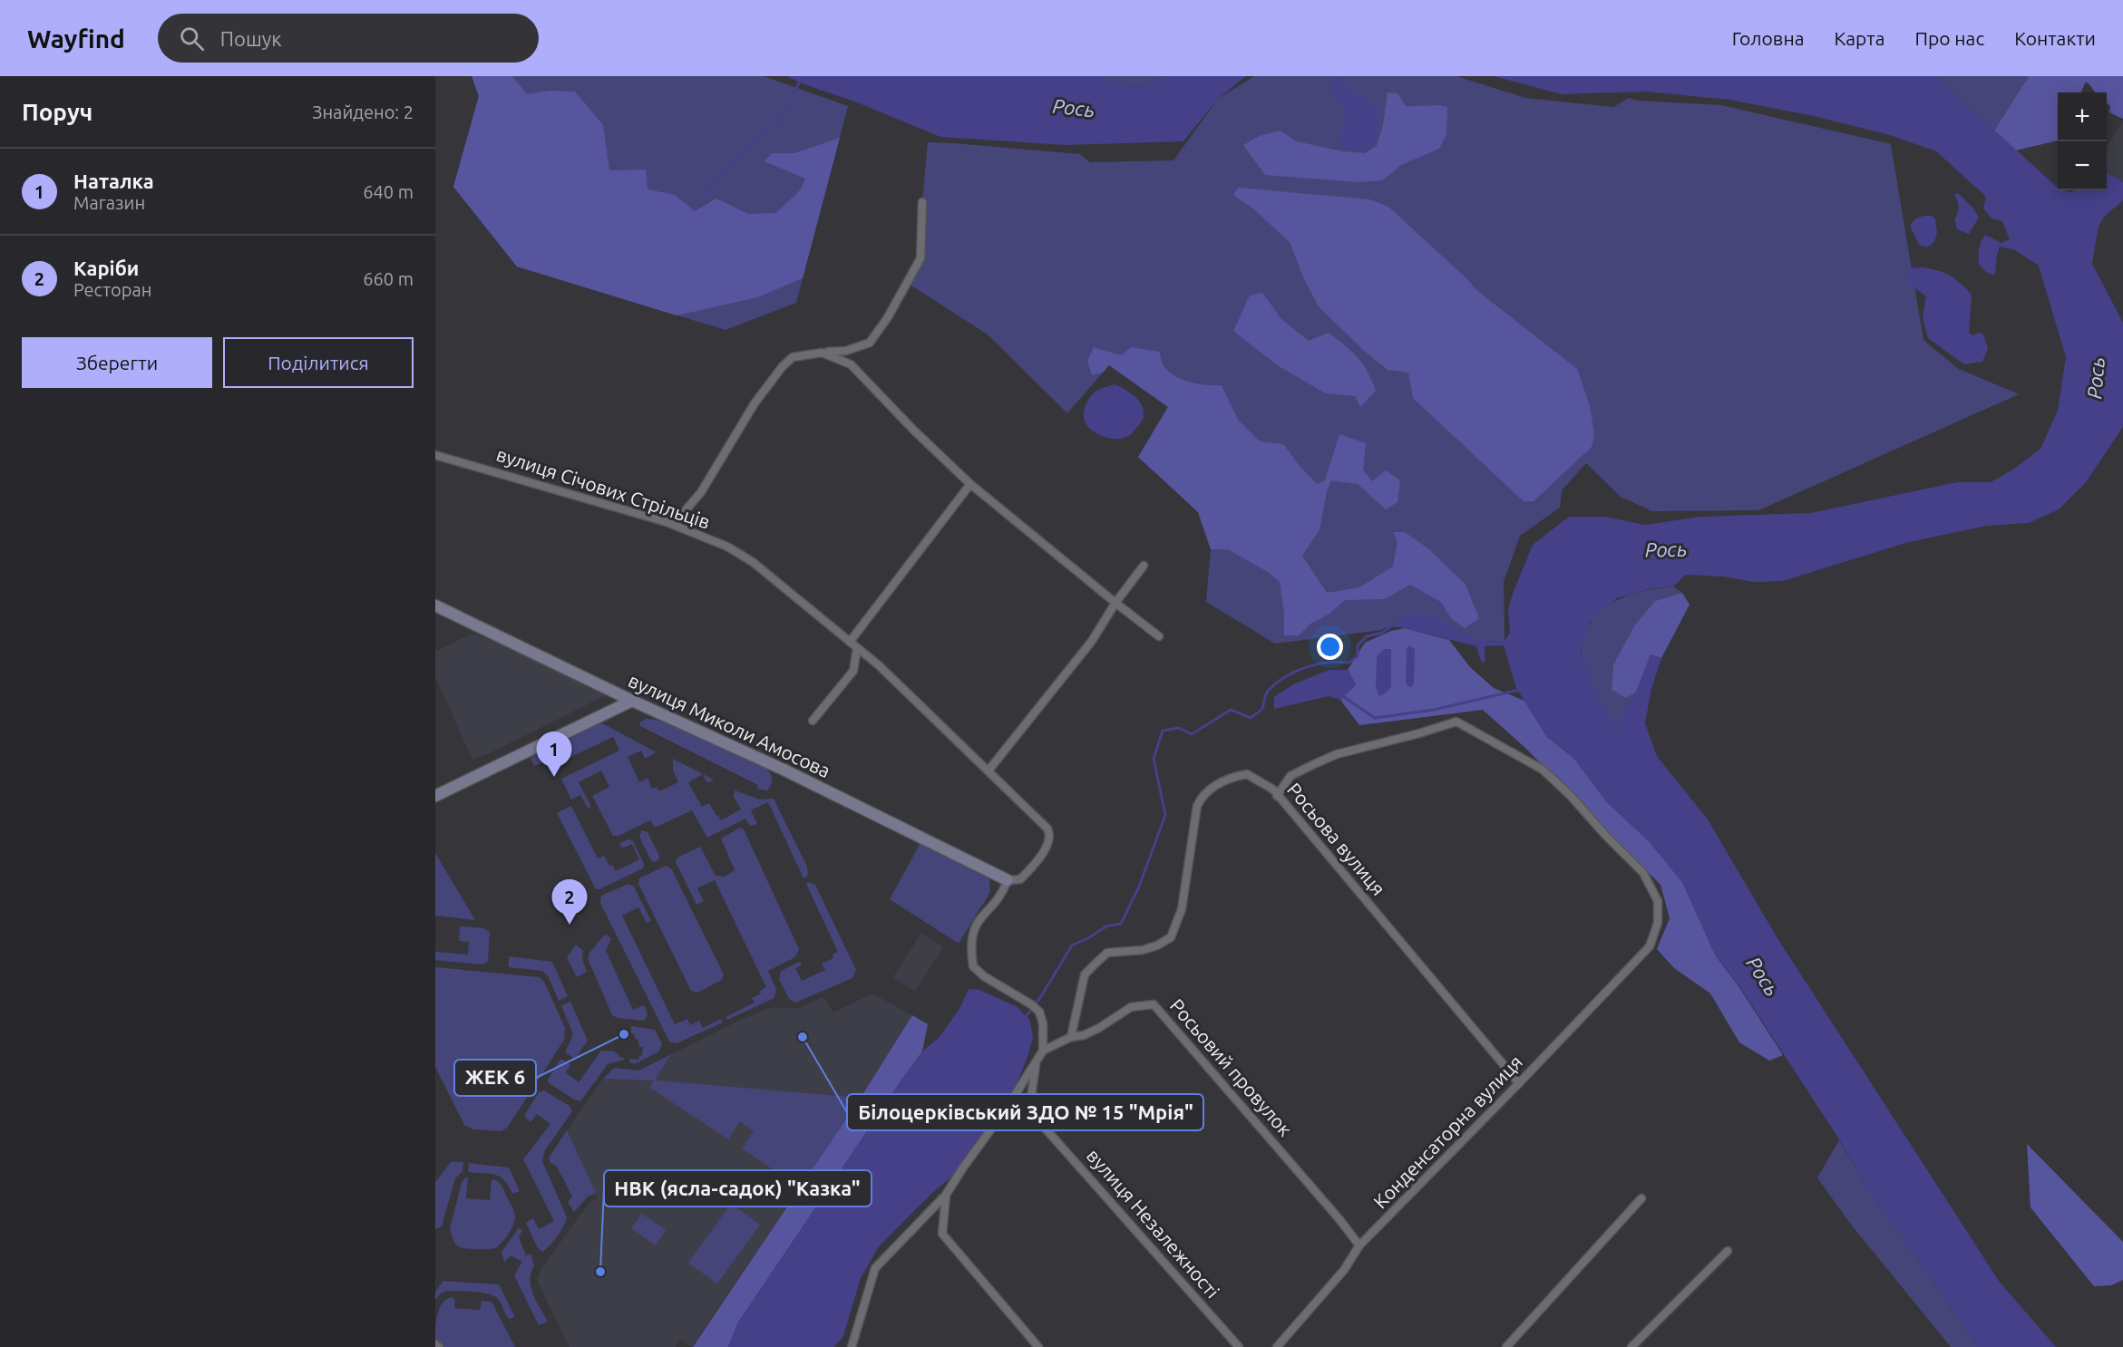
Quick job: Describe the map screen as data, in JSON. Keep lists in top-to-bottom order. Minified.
{"streets":{"street":["вулиця Січових Стрільців","вулиця Миколи Амосова","Росьова вулиця","Росьовий провулок","Конденсаторна вулиця","вулиця Незалежності"]},"crossings":[["вулиця Січових Стрільців","вулиця Миколи Амосова"],["Росьова вулиця","Росьовий провулок"],["Росьова вулиця","Конденсаторна вулиця"],["Росьовий провулок","Конденсаторна вулиця"]],"water":["Рось"],"places":["ЖЕК 6","Білоцерківський ЗДО № 15 \"Мрія\"","НВК (ясла-садок) \"Казка\""],"page":{"header":"Wayfind","search":"Пошук","nav":["Головна","Карта","Про нас","Контакти"],"heading":["Поруч","Знайдено: 2"],"map_buttons":["+","−"],"list":[{"mark":"1","name":"Наталка","note":"Магазин","value":"640 m"},{"mark":"2","name":"Каріби","note":"Ресторан","value":"660 m"}],"buttons":["Зберегти","Поділитися"],"pins":["1","2"]}}
